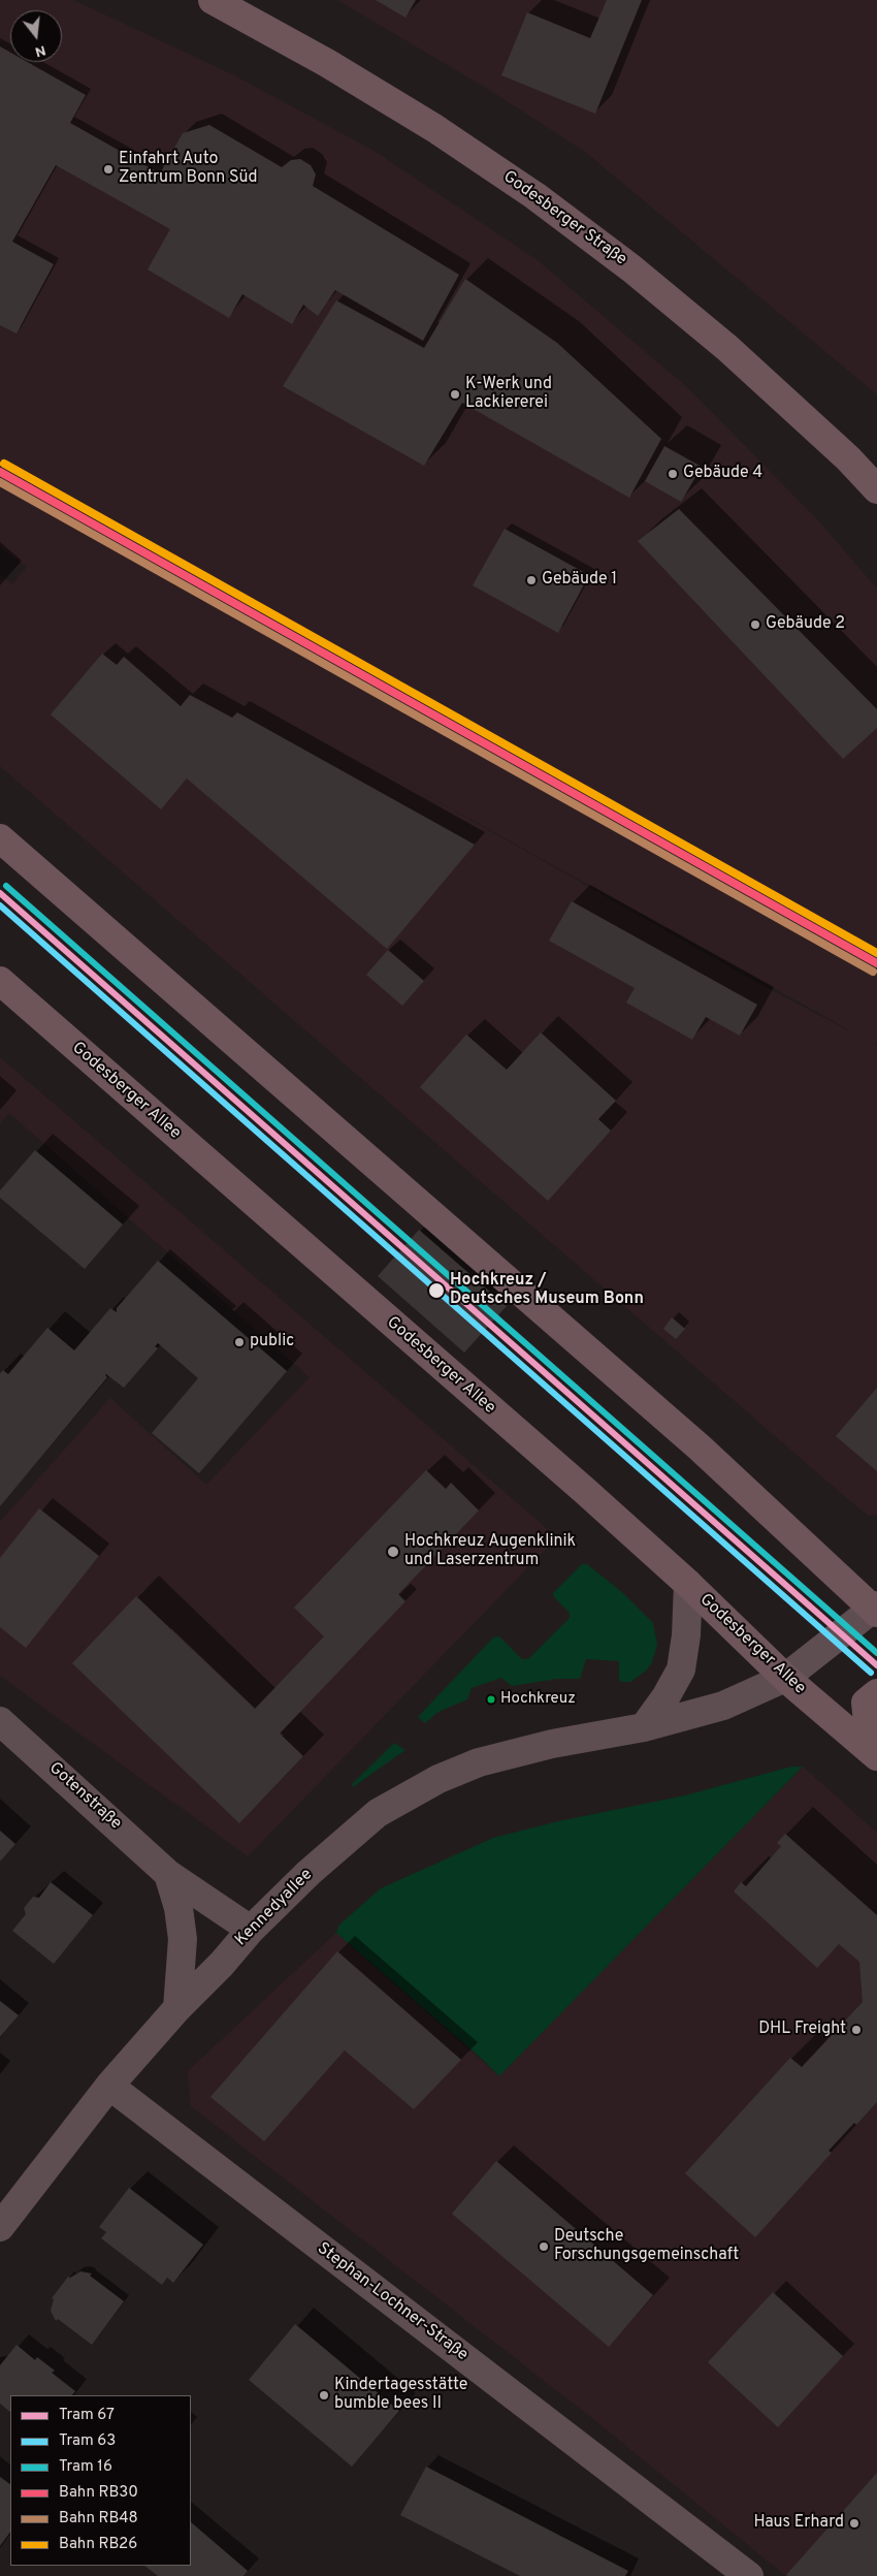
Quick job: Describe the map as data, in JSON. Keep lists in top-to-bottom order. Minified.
{"streets":{"main road":["Godesberger Straße","Godesberger Allee"],"street":["Gotenstraße","Kennedyallee","Stephan-Lochner-Straße"]},"crossings":[["Godesberger Allee","Kennedyallee"],["Gotenstraße","Kennedyallee"],["Kennedyallee","Stephan-Lochner-Straße"]],"places":["Einfahrt Auto Zentrum Bonn Süd","K-Werk und Lackiererei","Gebäude 4","Gebäude 1","Gebäude 2","Hochkreuz / Deutsches Museum Bonn","public","Hochkreuz Augenklinik und Laserzentrum","Hochkreuz","DHL Freight","Deutsche Forschungsgemeinschaft","Kindertagesstätte bumble bees II","Haus Erhard"],"lines":["rail line RB26","rail line RB30","rail line RB48","tram line 16","tram line 67","tram line 63"],"legend":["Tram 67","Tram 63","Tram 16","Bahn RB30","Bahn RB48","Bahn RB26"],"north":"bottom"}
